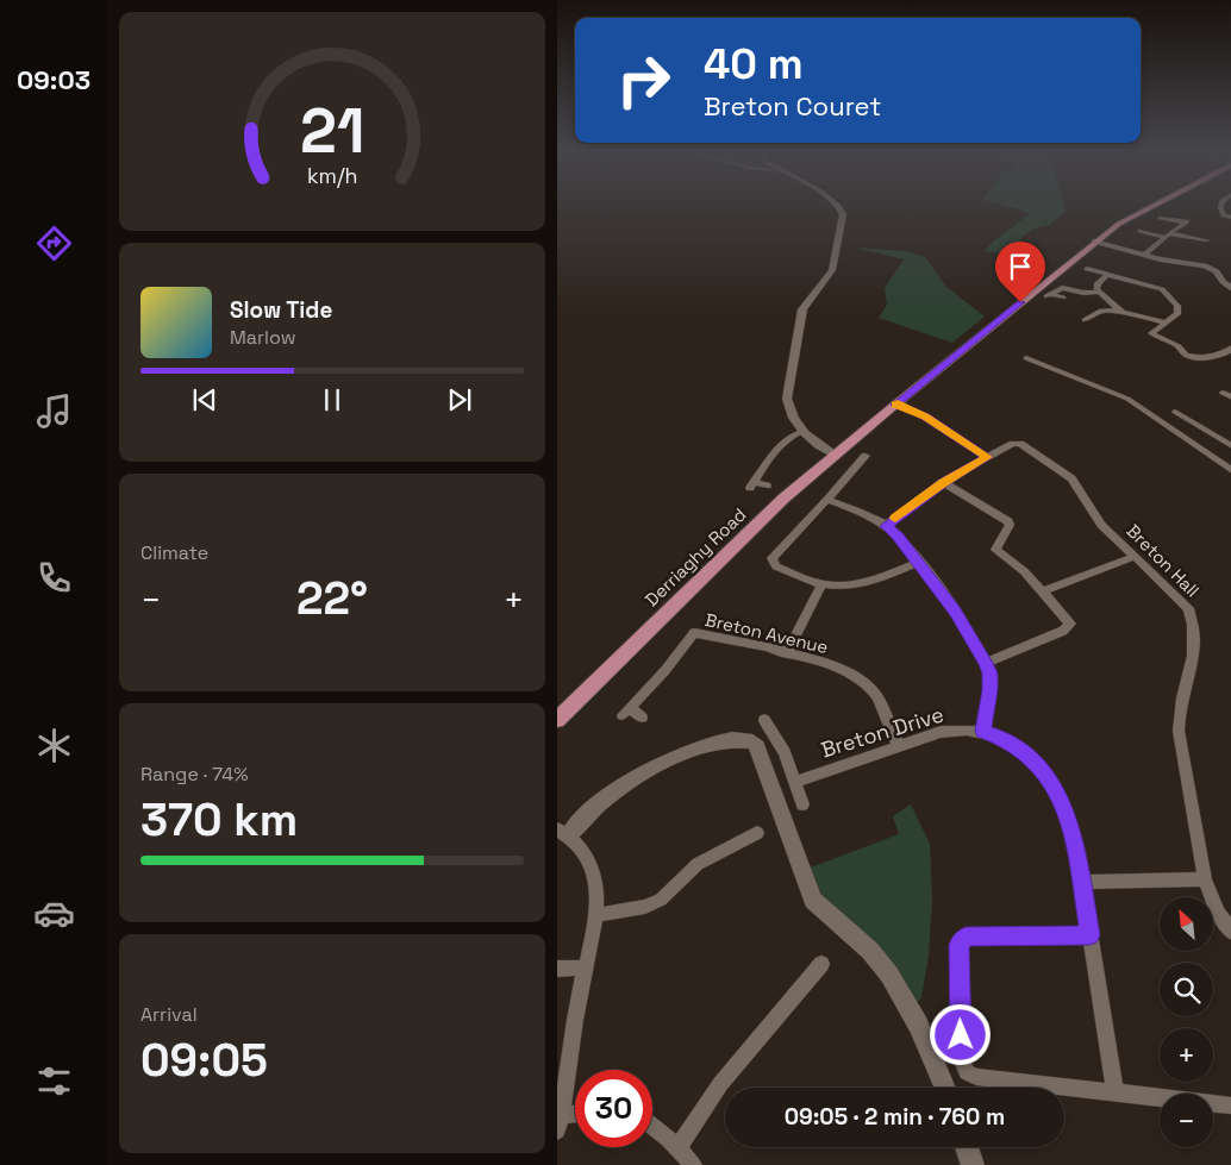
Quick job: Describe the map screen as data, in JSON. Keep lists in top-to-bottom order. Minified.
{"streets":{"main road":["Derriaghy Road"],"street":["Breton Hall","Breton Avenue","Breton Drive"]},"crossings":[["Breton Avenue","Breton Drive"]],"north":"top left","page":{"tabs":"09:03","turn":["40 m","Breton Couret"],"song":["Slow Tide","Marlow"],"tile":["Climate",["Range · 74%","370 km"],["Arrival","09:05"]],"heat":["−","22°","+"],"map_buttons":["+","−"],"limit":"30","trip":"09:05 · 2 min · 760 m","gauge":["21","km/h"]}}
